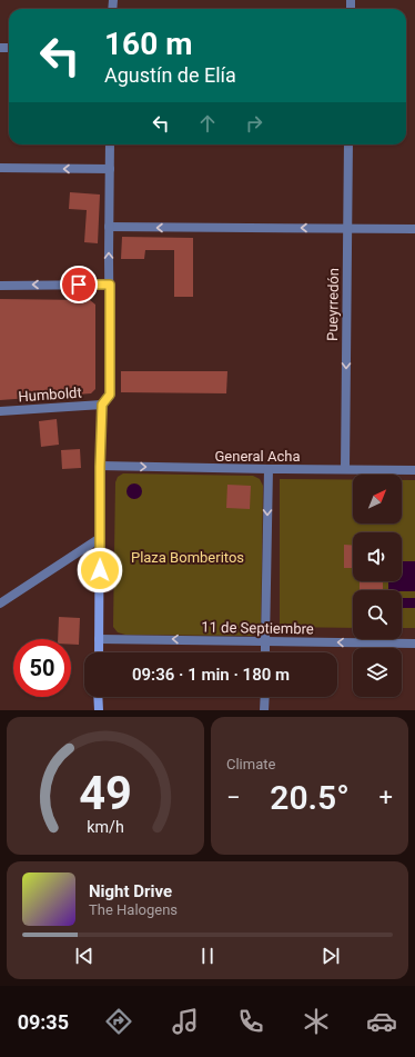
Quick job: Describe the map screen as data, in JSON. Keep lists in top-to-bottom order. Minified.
{"streets":{"street":["Pueyrredón","Humboldt","General Acha","11 de Septiembre"]},"crossings":[["Pueyrredón","General Acha"]],"one_way":["Pueyrredón","General Acha","11 de Septiembre"],"parks":["Plaza Bomberitos"],"north":"top right","page":{"turn":["160 m","Agustín de Elía"],"limit":"50","trip":"09:36 · 1 min · 180 m","tile":"Climate","heat":["−","20.5°","+"],"song":["Night Drive","The Halogens"],"tabs":"09:35","gauge":["49","km/h"]}}
